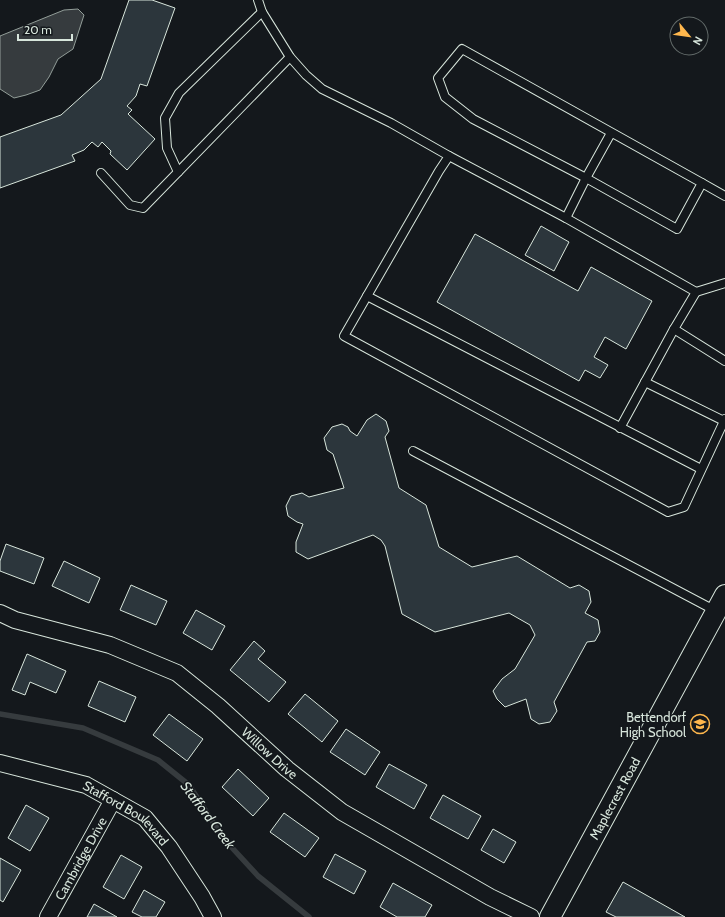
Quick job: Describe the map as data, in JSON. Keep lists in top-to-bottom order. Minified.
{"streets":{"street":["Willow Drive","Maplecrest Road","Stafford Boulevard","Cambridge Drive"]},"crossings":[["Stafford Boulevard","Cambridge Drive"]],"water":["Stafford Creek"],"places":{"school or university":["Bettendorf High School"]},"scale_bar":"20 m","north":"bottom right"}
